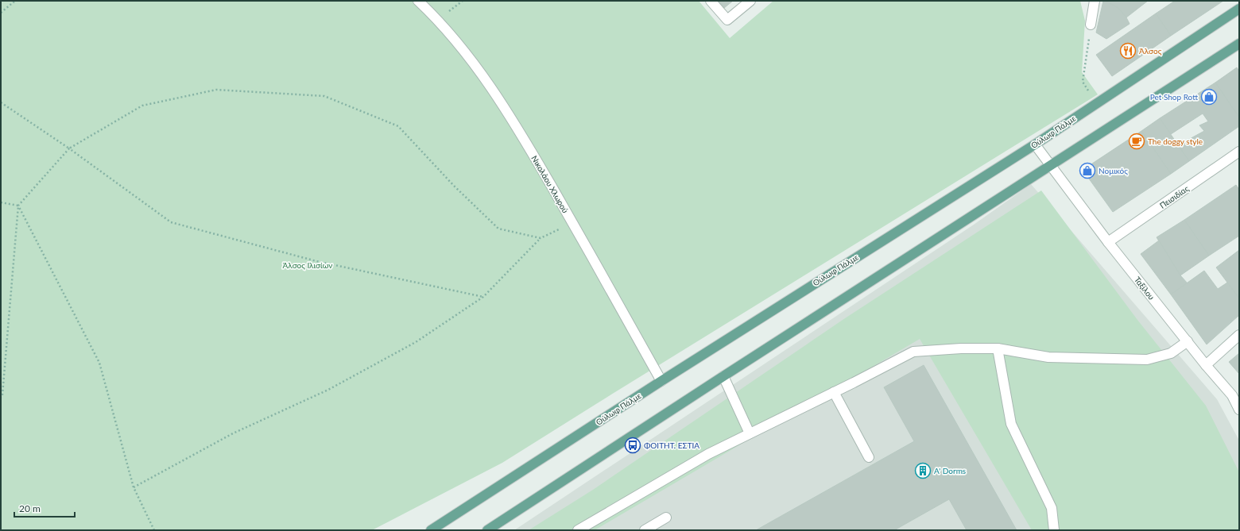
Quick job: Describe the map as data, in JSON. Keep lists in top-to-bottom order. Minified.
{"streets":{"main road":["Ούλωφ Πάλμε"],"street":["Νικολάου Χλωρού","Πεισιδίας","Ταξίλου"]},"crossings":[["Ούλωφ Πάλμε","Νικολάου Χλωρού"],["Ούλωφ Πάλμε","Ταξίλου"],["Πεισιδίας","Ταξίλου"]],"parks":["Άλσος Ιλισίων"],"places":{"restaurant":["Άλσος"],"shop":["Pet Shop Rott","Νομικός"],"cafe":["The doggy style"],"bus stop":["ΦΟΙΤΗΤ. ΕΣΤΙΑ"],"building":["A' Dorms"]},"scale_bar":"20 m"}
